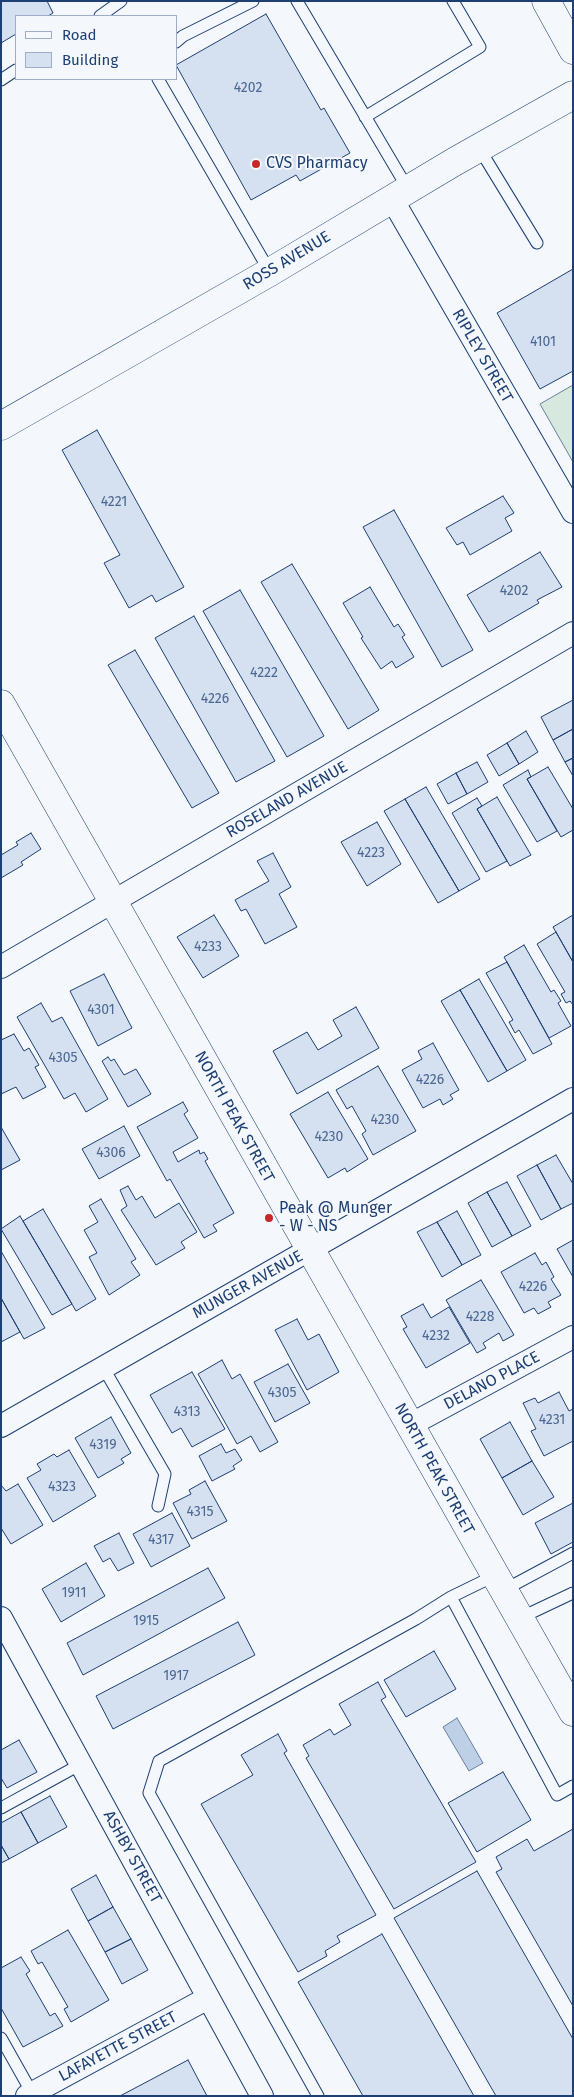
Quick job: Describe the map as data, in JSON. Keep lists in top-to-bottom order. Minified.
{"streets":{"main road":["ROSS AVENUE","NORTH PEAK STREET"],"street":["RIPLEY STREET","ROSELAND AVENUE","MUNGER AVENUE","DELANO PLACE","ASHBY STREET","LAFAYETTE STREET"]},"crossings":[["ROSS AVENUE","RIPLEY STREET"],["ROSELAND AVENUE","NORTH PEAK STREET"],["NORTH PEAK STREET","MUNGER AVENUE"],["NORTH PEAK STREET","DELANO PLACE"],["ASHBY STREET","LAFAYETTE STREET"]],"places":["CVS Pharmacy","Peak @ Munger - W - NS"],"house_numbers":["4202","4101","4221","4202","4222","4226","4223","4233","4301","4305","4226","4230","4230","4306","4226","4228","4232","4305","4313","4231","4319","4323","4315","4317","1911","1915","1917"],"legend":["Road","Building"]}
